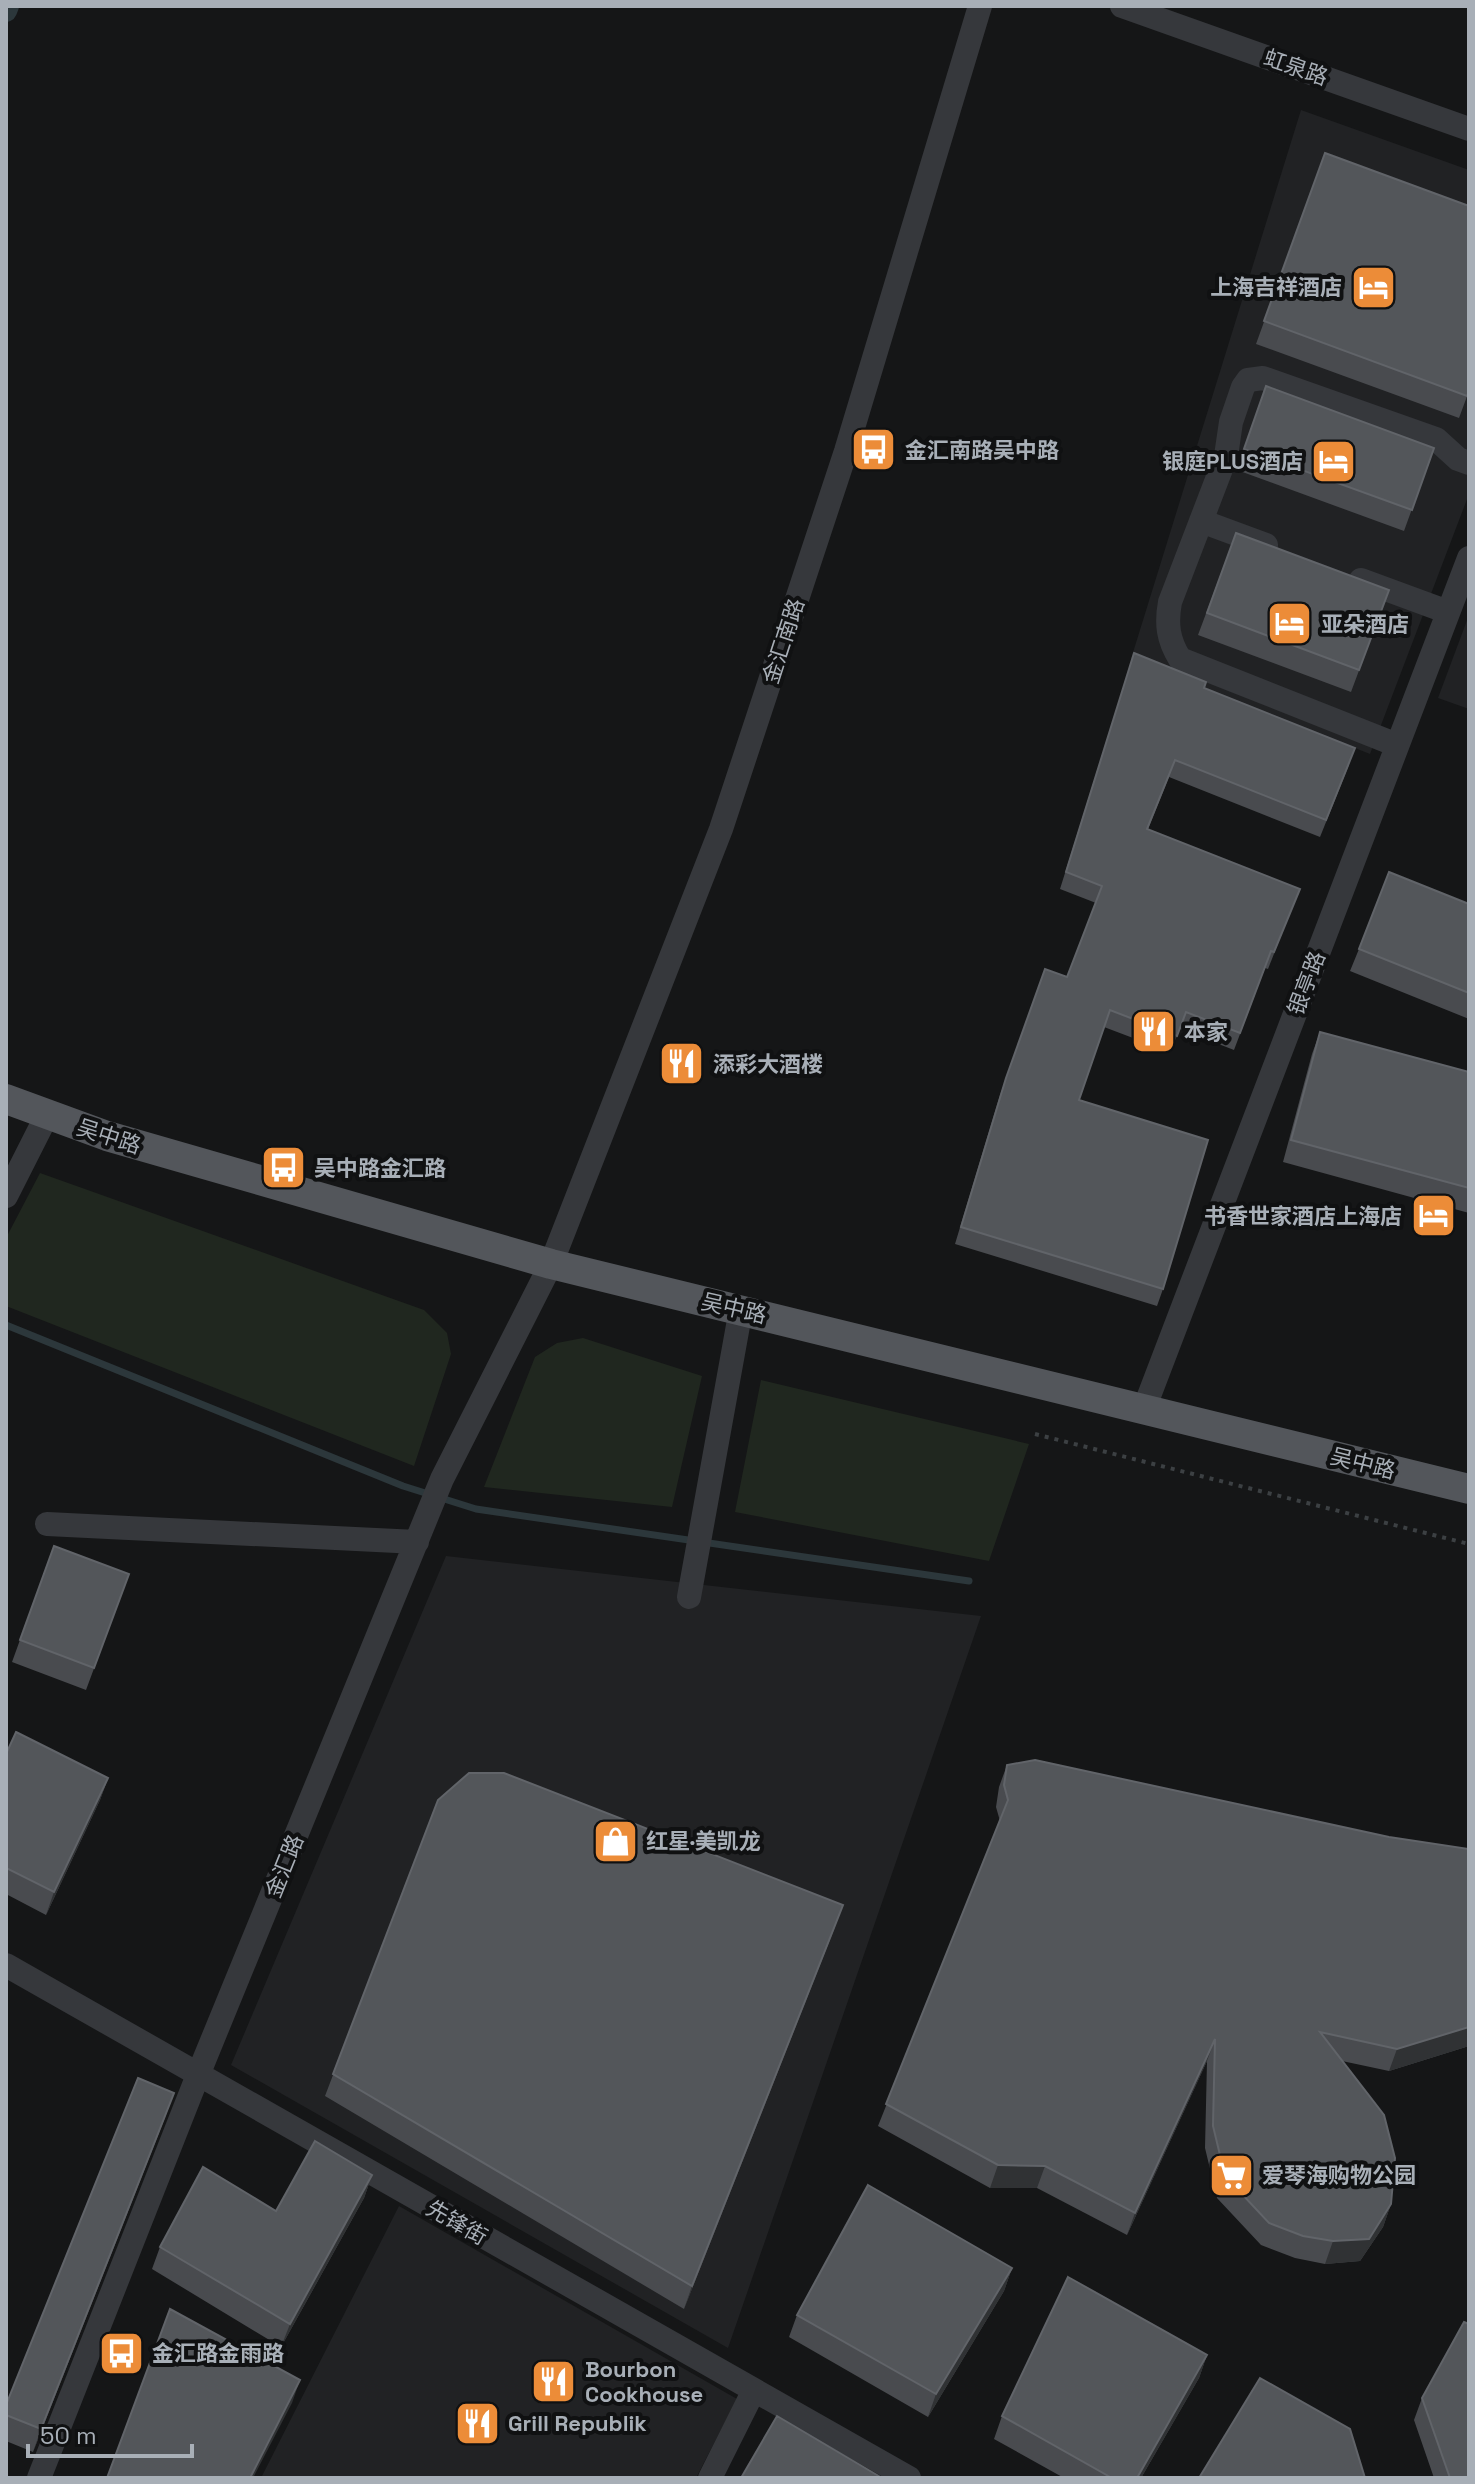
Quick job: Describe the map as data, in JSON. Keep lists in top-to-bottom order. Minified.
{"streets":{"main road":["吴中路"],"street":["虹泉路","金汇南路","银亭路","金汇路","先锋街"]},"crossings":[["金汇南路","吴中路"],["金汇南路","金汇路"],["银亭路","吴中路"],["吴中路","金汇路"],["金汇路","先锋街"]],"places":{"hotel":["上海吉祥酒店","银庭PLUS酒店","亚朵酒店","书香世家酒店上海店"],"bus stop":["金汇南路吴中路","吴中路金汇路","金汇路金雨路"],"restaurant":["本家","添彩大酒楼","Bourbon Cookhouse","Grill Republik"],"shop":["红星·美凯龙"],"supermarket":["爱琴海购物公园"]},"scale_bar":"50 m"}
